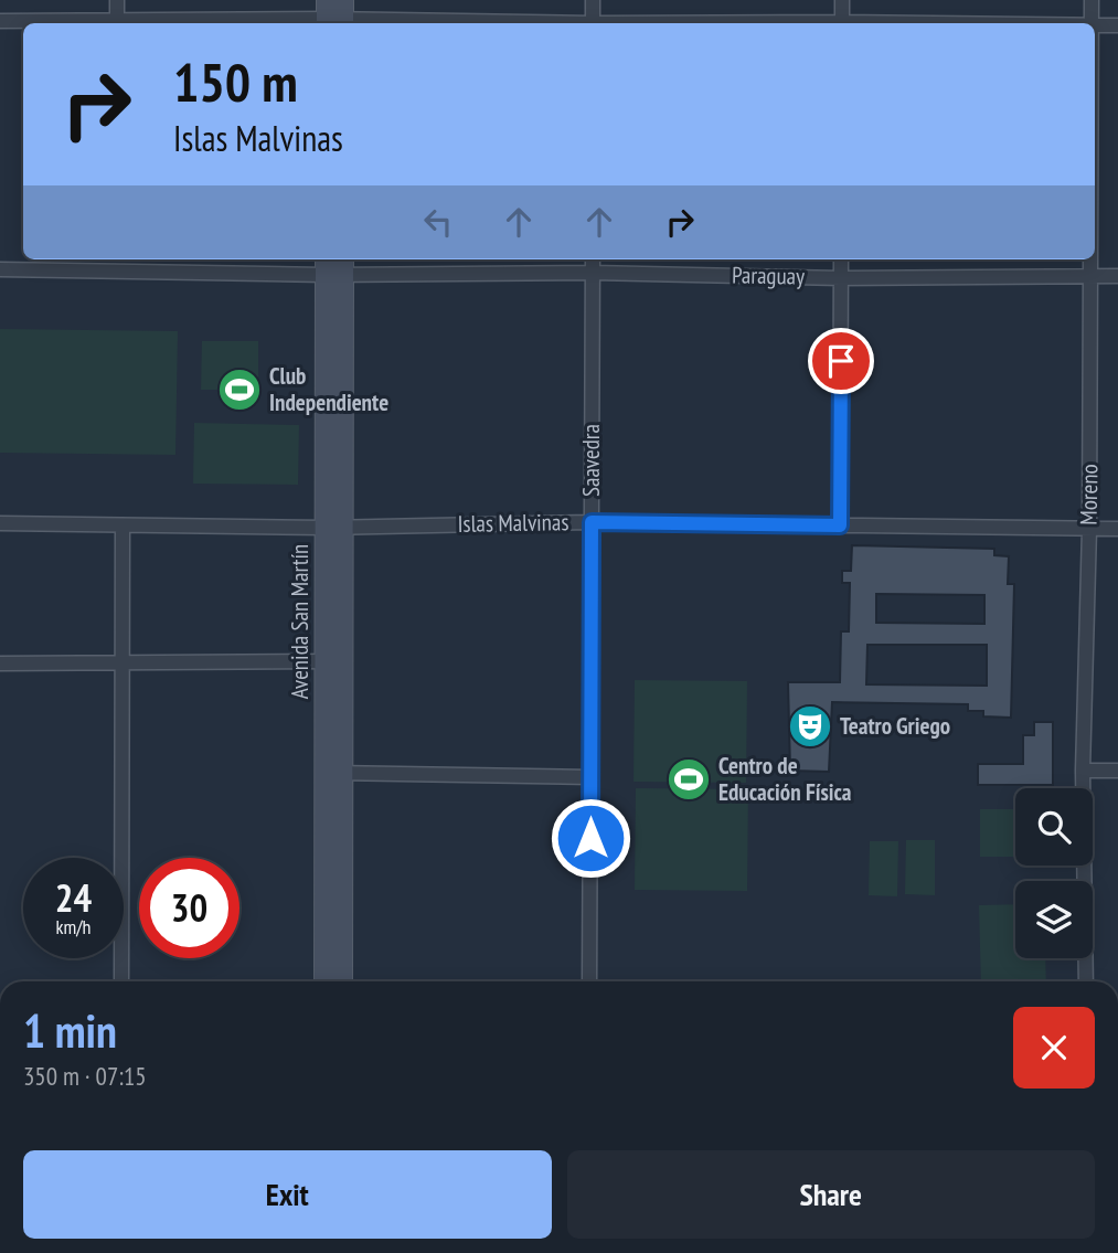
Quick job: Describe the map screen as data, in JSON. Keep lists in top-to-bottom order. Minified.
{"streets":{"main road":["Avenida San Martín"],"street":["Paraguay","Saavedra","Moreno","Islas Malvinas"]},"crossings":[["Paraguay","Saavedra"],["Paraguay","Moreno"],["Paraguay","Avenida San Martín"],["Saavedra","Islas Malvinas"],["Moreno","Islas Malvinas"],["Islas Malvinas","Avenida San Martín"]],"places":{"sports":["Club Independiente","Centro de Educación Física"],"theatre":["Teatro Griego"]},"page":{"turn":["150 m","Islas Malvinas"],"speed":"24 km/h","limit":"30","heading":["1 min","350 m · 07:15"],"buttons":["Exit","Share"]}}
